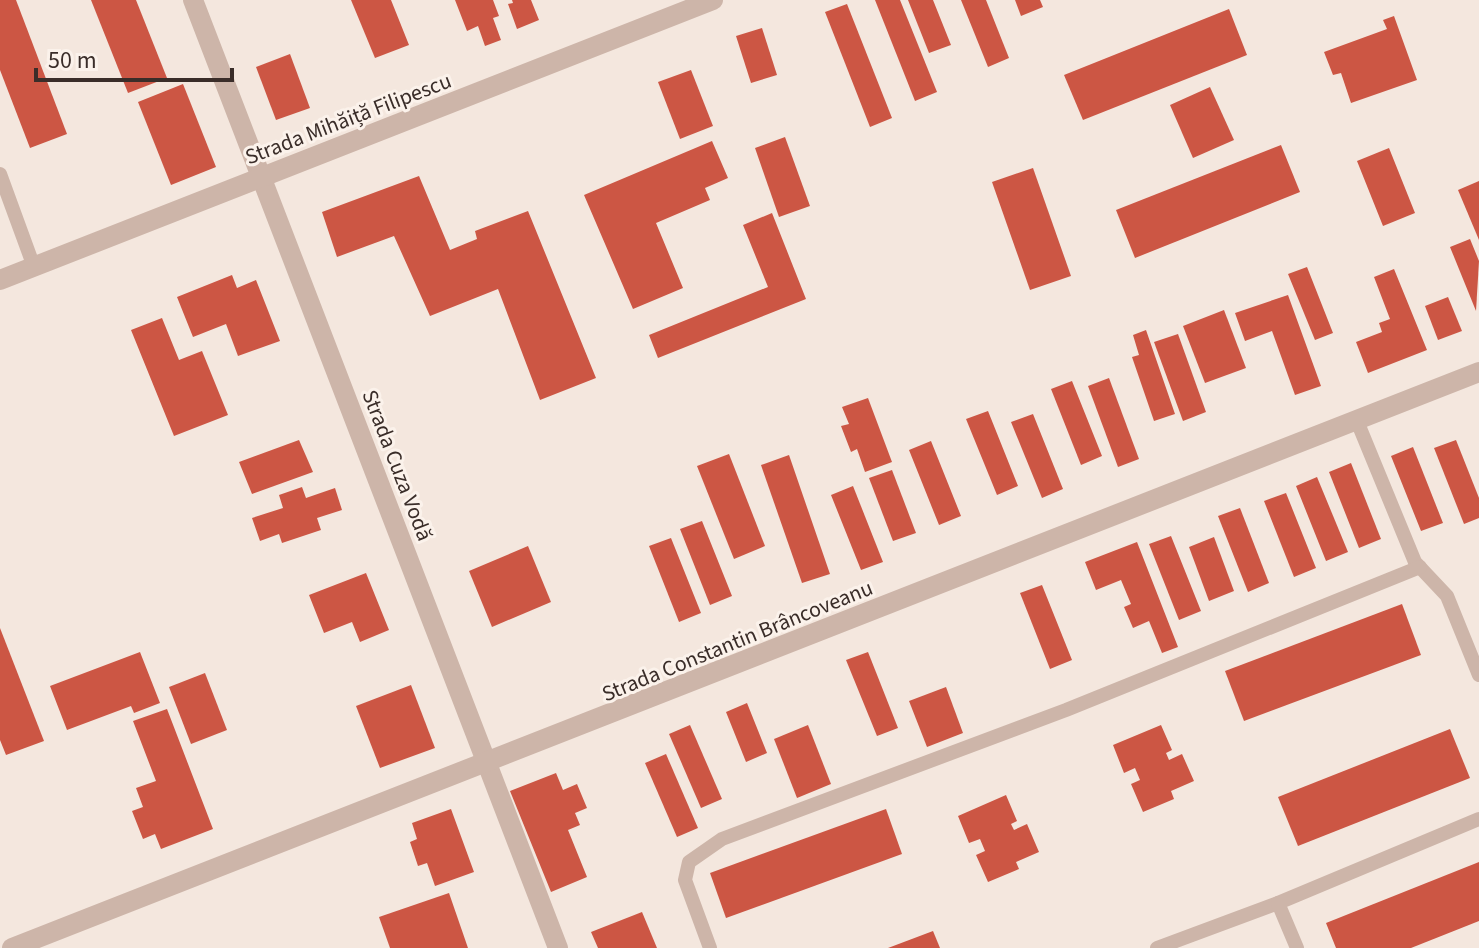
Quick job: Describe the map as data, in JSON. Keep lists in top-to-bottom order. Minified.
{"streets":{"street":["Strada Mihăiță Filipescu","Strada Cuza Vodă","Strada Constantin Brâncoveanu"]},"crossings":[["Strada Mihăiță Filipescu","Strada Cuza Vodă"],["Strada Cuza Vodă","Strada Constantin Brâncoveanu"]],"scale_bar":"50 m"}
